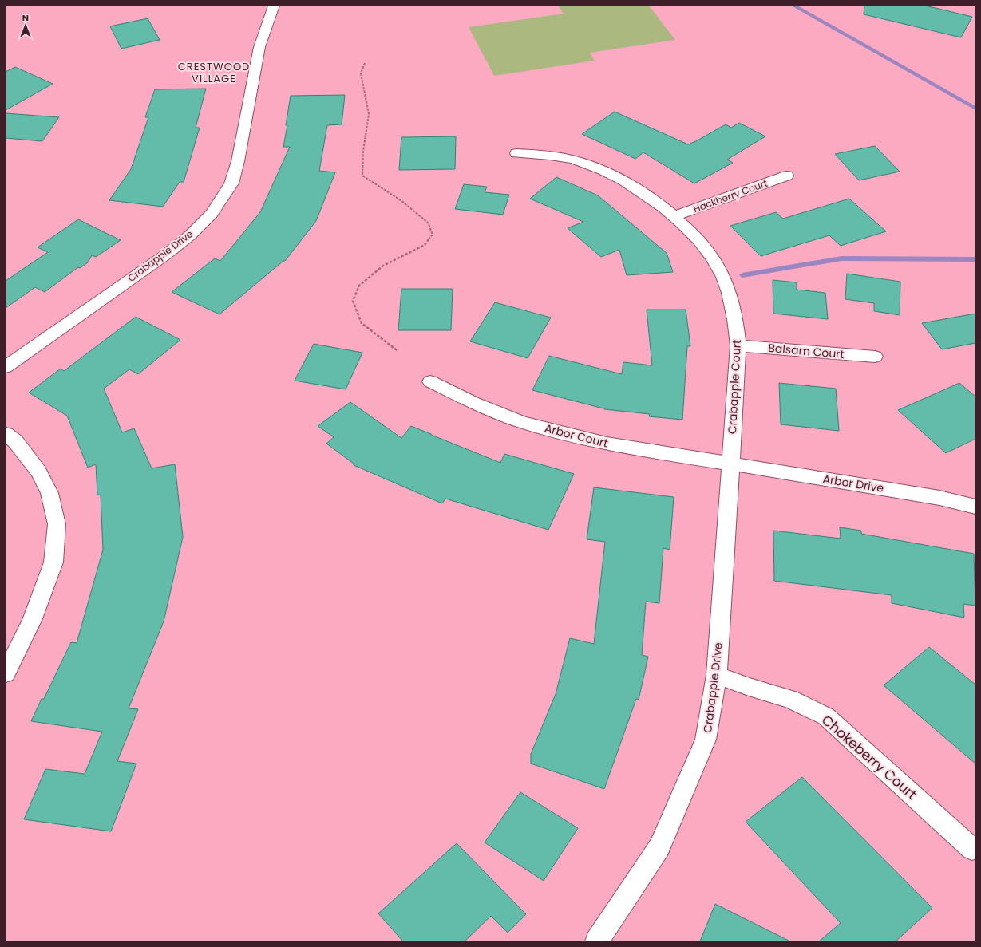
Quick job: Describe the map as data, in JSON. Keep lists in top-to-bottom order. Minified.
{"streets":{"street":["Hackberry Court","Crabapple Drive","Balsam Court","Crabapple Court","Arbor Court","Arbor Drive","Chokeberry Court"]},"crossings":[["Hackberry Court","Crabapple Court"],["Crabapple Drive","Crabapple Court"],["Crabapple Drive","Arbor Court"],["Crabapple Drive","Arbor Drive"],["Crabapple Drive","Chokeberry Court"],["Balsam Court","Crabapple Court"],["Crabapple Court","Arbor Court"],["Crabapple Court","Arbor Drive"],["Arbor Court","Arbor Drive"]],"districts":["CRESTWOOD VILLAGE"],"north":"top"}
